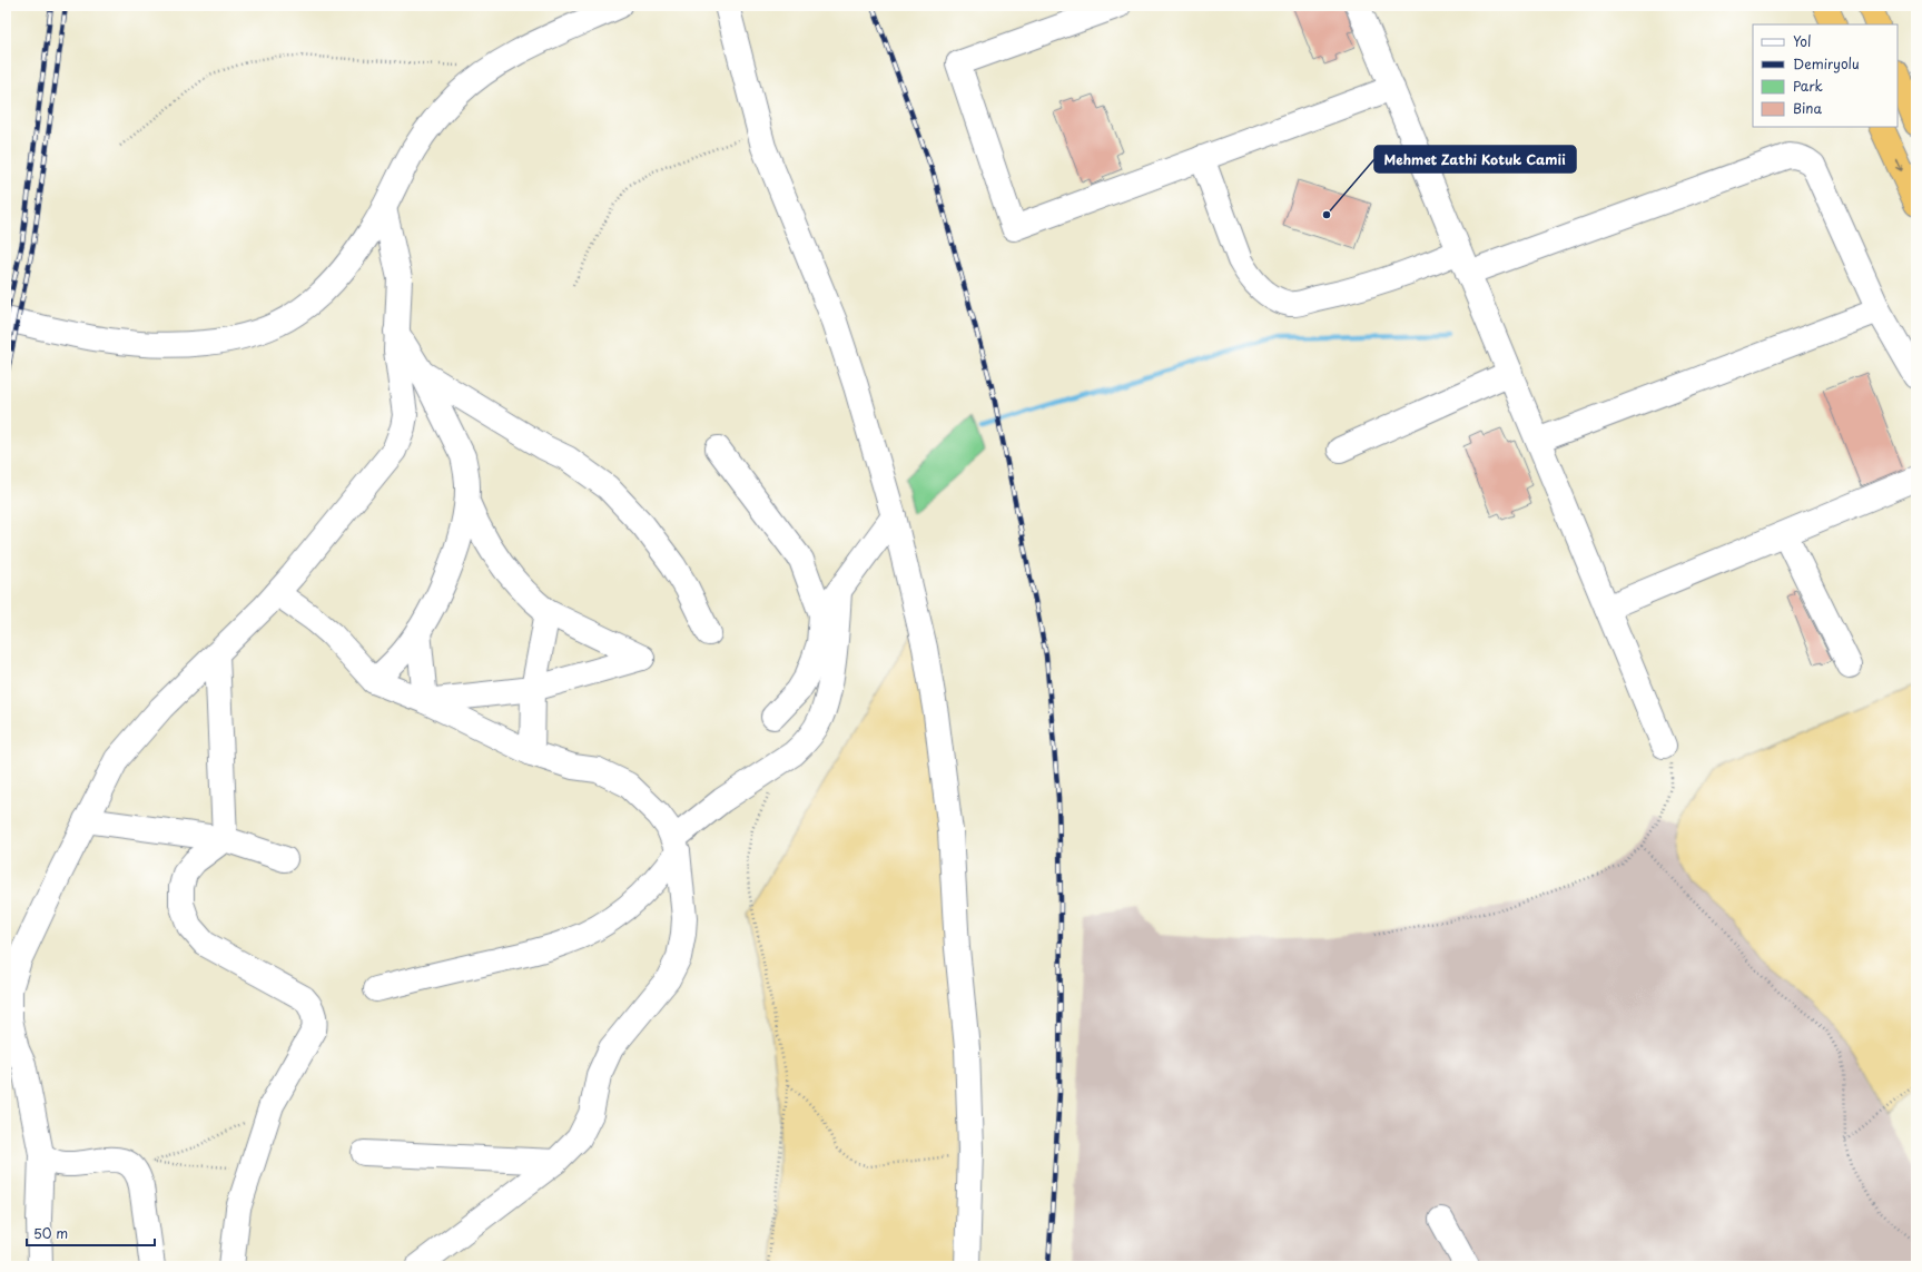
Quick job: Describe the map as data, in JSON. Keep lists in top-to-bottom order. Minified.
{"places":["Mehmet Zathi Kotuk Camii"],"legend":["Yol","Demiryolu","Park","Bina"],"scale_bar":"50 m"}
